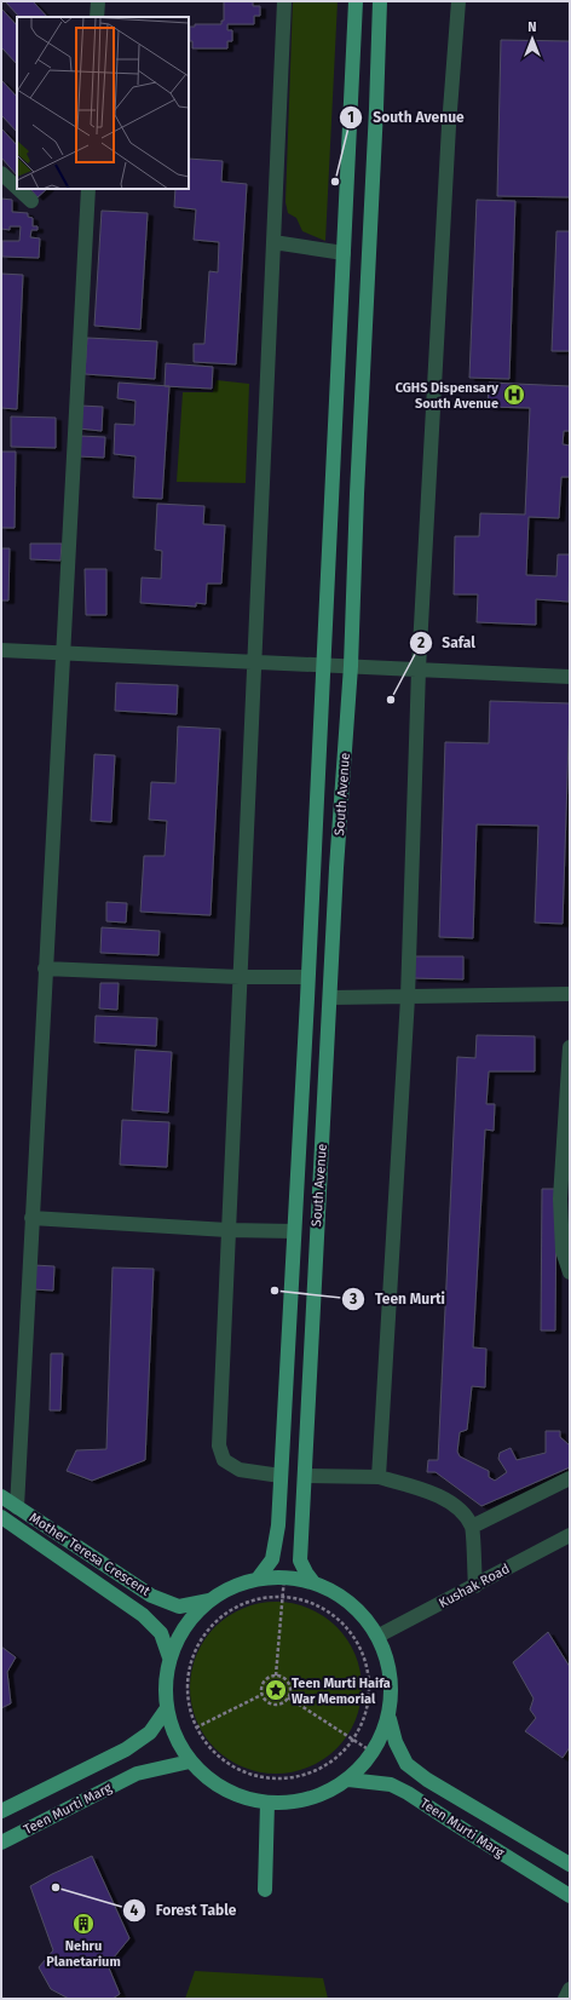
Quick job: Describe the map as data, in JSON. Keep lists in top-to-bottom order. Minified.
{"streets":{"main road":["South Avenue","Mother Teresa Crescent","Teen Murti Marg"],"street":["Kushak Road"]},"places":{"other":["South Avenue","Safal","Teen Murti","Forest Table"],"hospital":["CGHS Dispensary South Avenue"],"place":["Teen Murti Haifa War Memorial"],"building":["Nehru Planetarium"]},"north":"top"}
